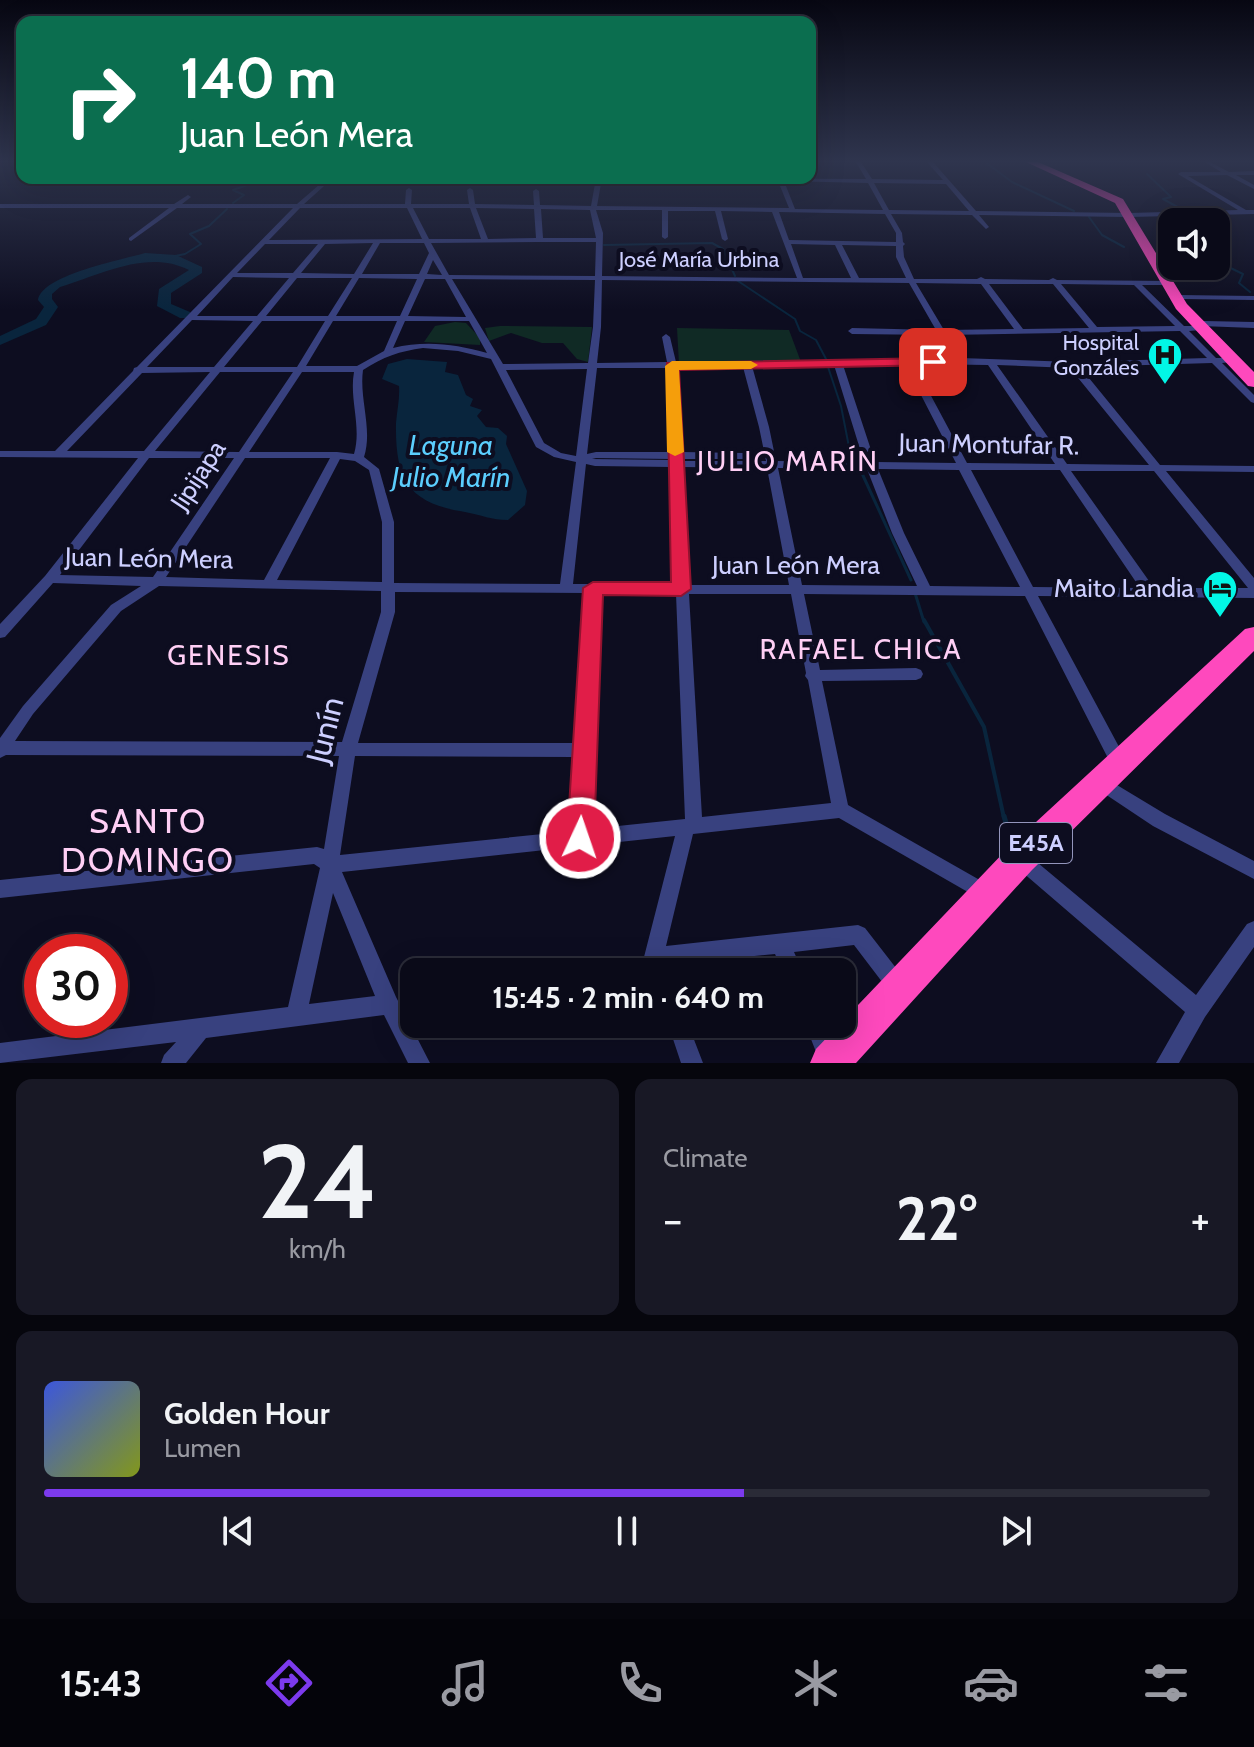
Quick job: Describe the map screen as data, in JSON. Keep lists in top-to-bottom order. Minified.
{"streets":{"highway":["E45A"],"street":["José María Urbina","Juan Montufar R.","Jipijapa","Juan León Mera","Junín"]},"crossings":[["José María Urbina","Juan Montufar R."],["José María Urbina","Jipijapa"],["Jipijapa","Juan León Mera"],["Juan León Mera","Junín"]],"districts":["JULIO MARÍN","RAFAEL CHICA","GENESIS","SANTO DOMINGO"],"water":["Laguna Julio Marín"],"places":{"hospital":["Hospital Gonzáles"],"hotel":["Maito Landia"]},"page":{"turn":["140 m","Juan León Mera"],"limit":"30","trip":"15:45 · 2 min · 640 m","tile":[["24","km/h"],"Climate"],"heat":["−","22°","+"],"song":["Golden Hour","Lumen"],"tabs":"15:43"}}
